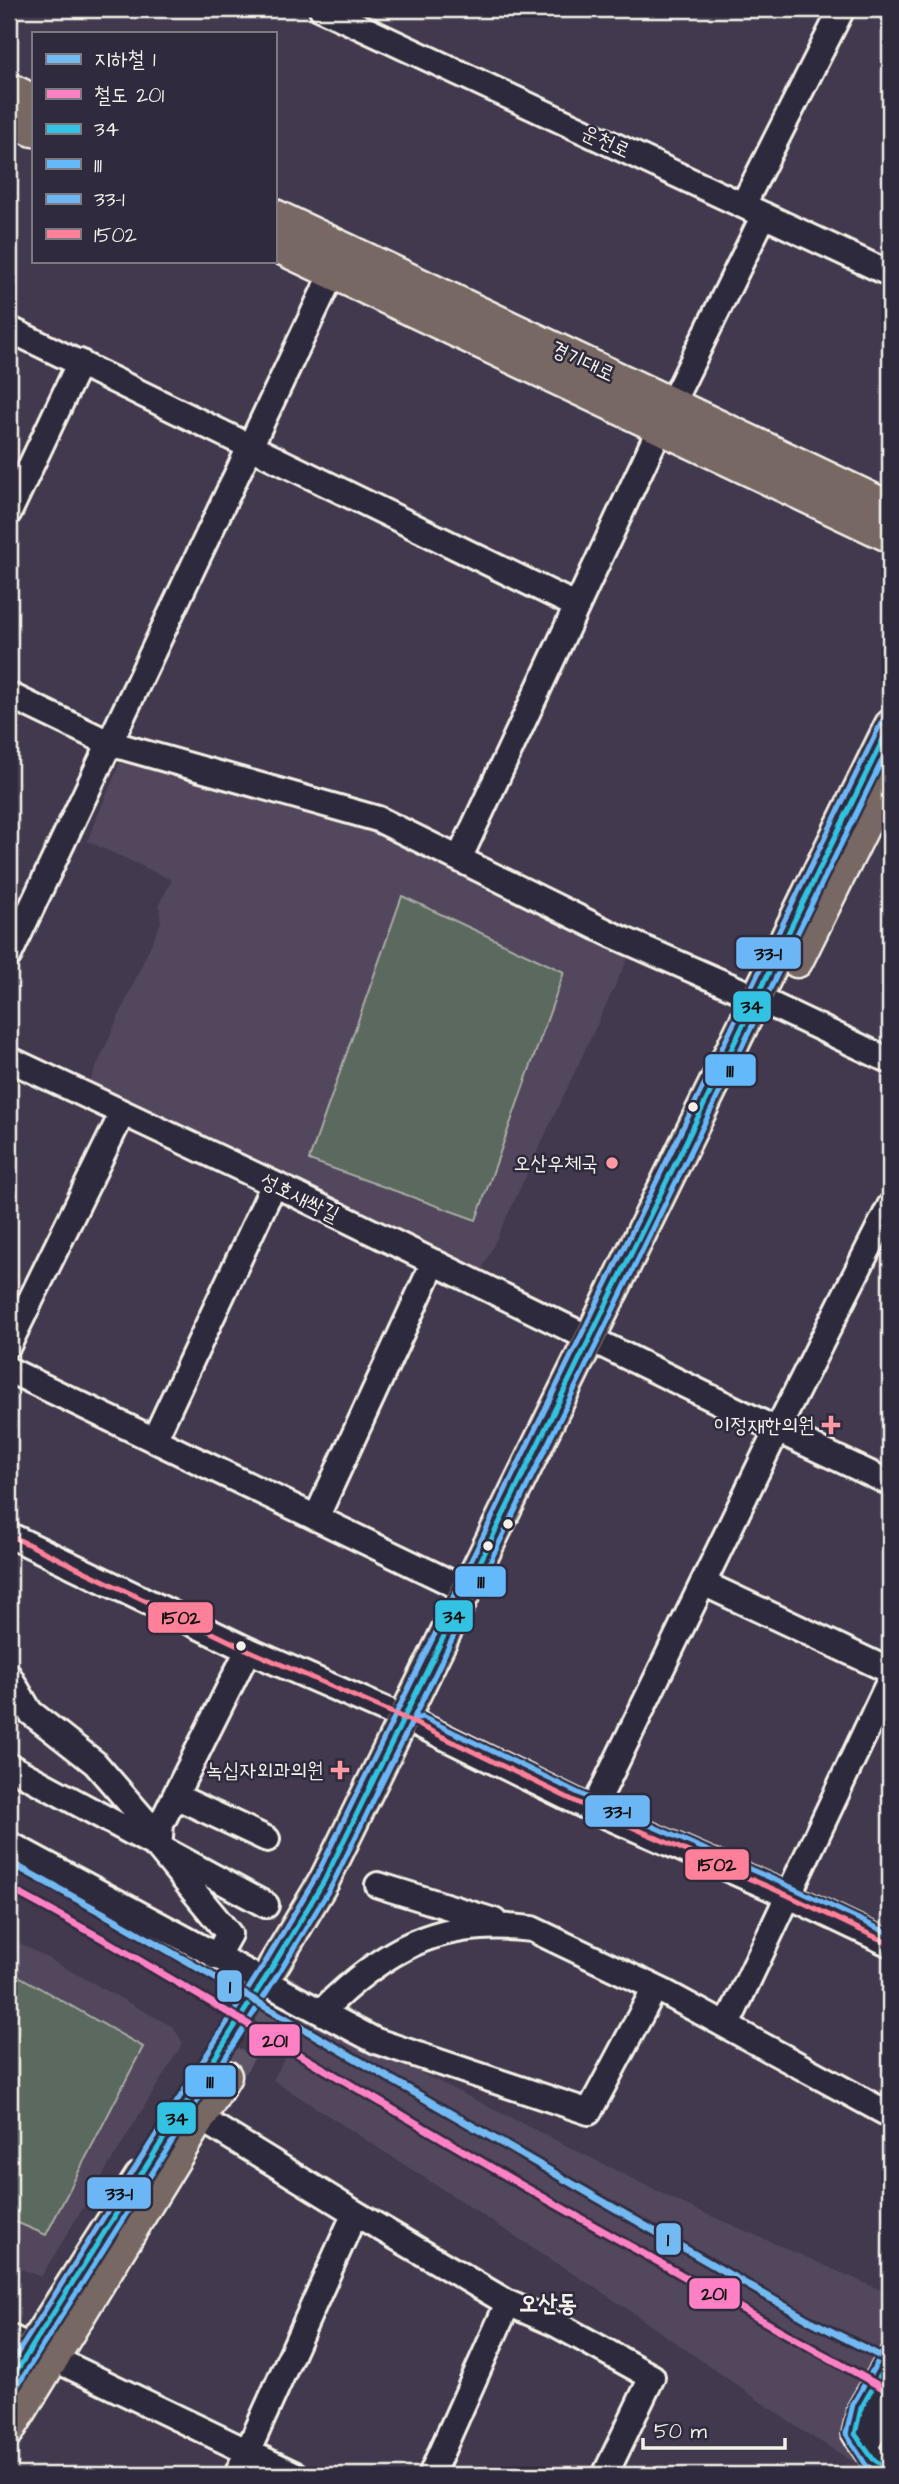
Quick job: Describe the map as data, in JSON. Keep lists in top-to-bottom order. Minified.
{"streets":{"main road":["경기대로"],"street":["운천로","성호새싹길"]},"districts":["오산동"],"places":{"other":["오산우체국"],"health":["이정재한의원","녹십자외과의원"]},"lines":["transit line 33-1","transit line 34","transit line 111","transit line 1502","metro line 1","rail line 201"],"legend":["지하철 1","철도 201","34","111","33-1","1502"],"scale_bar":"50 m"}
